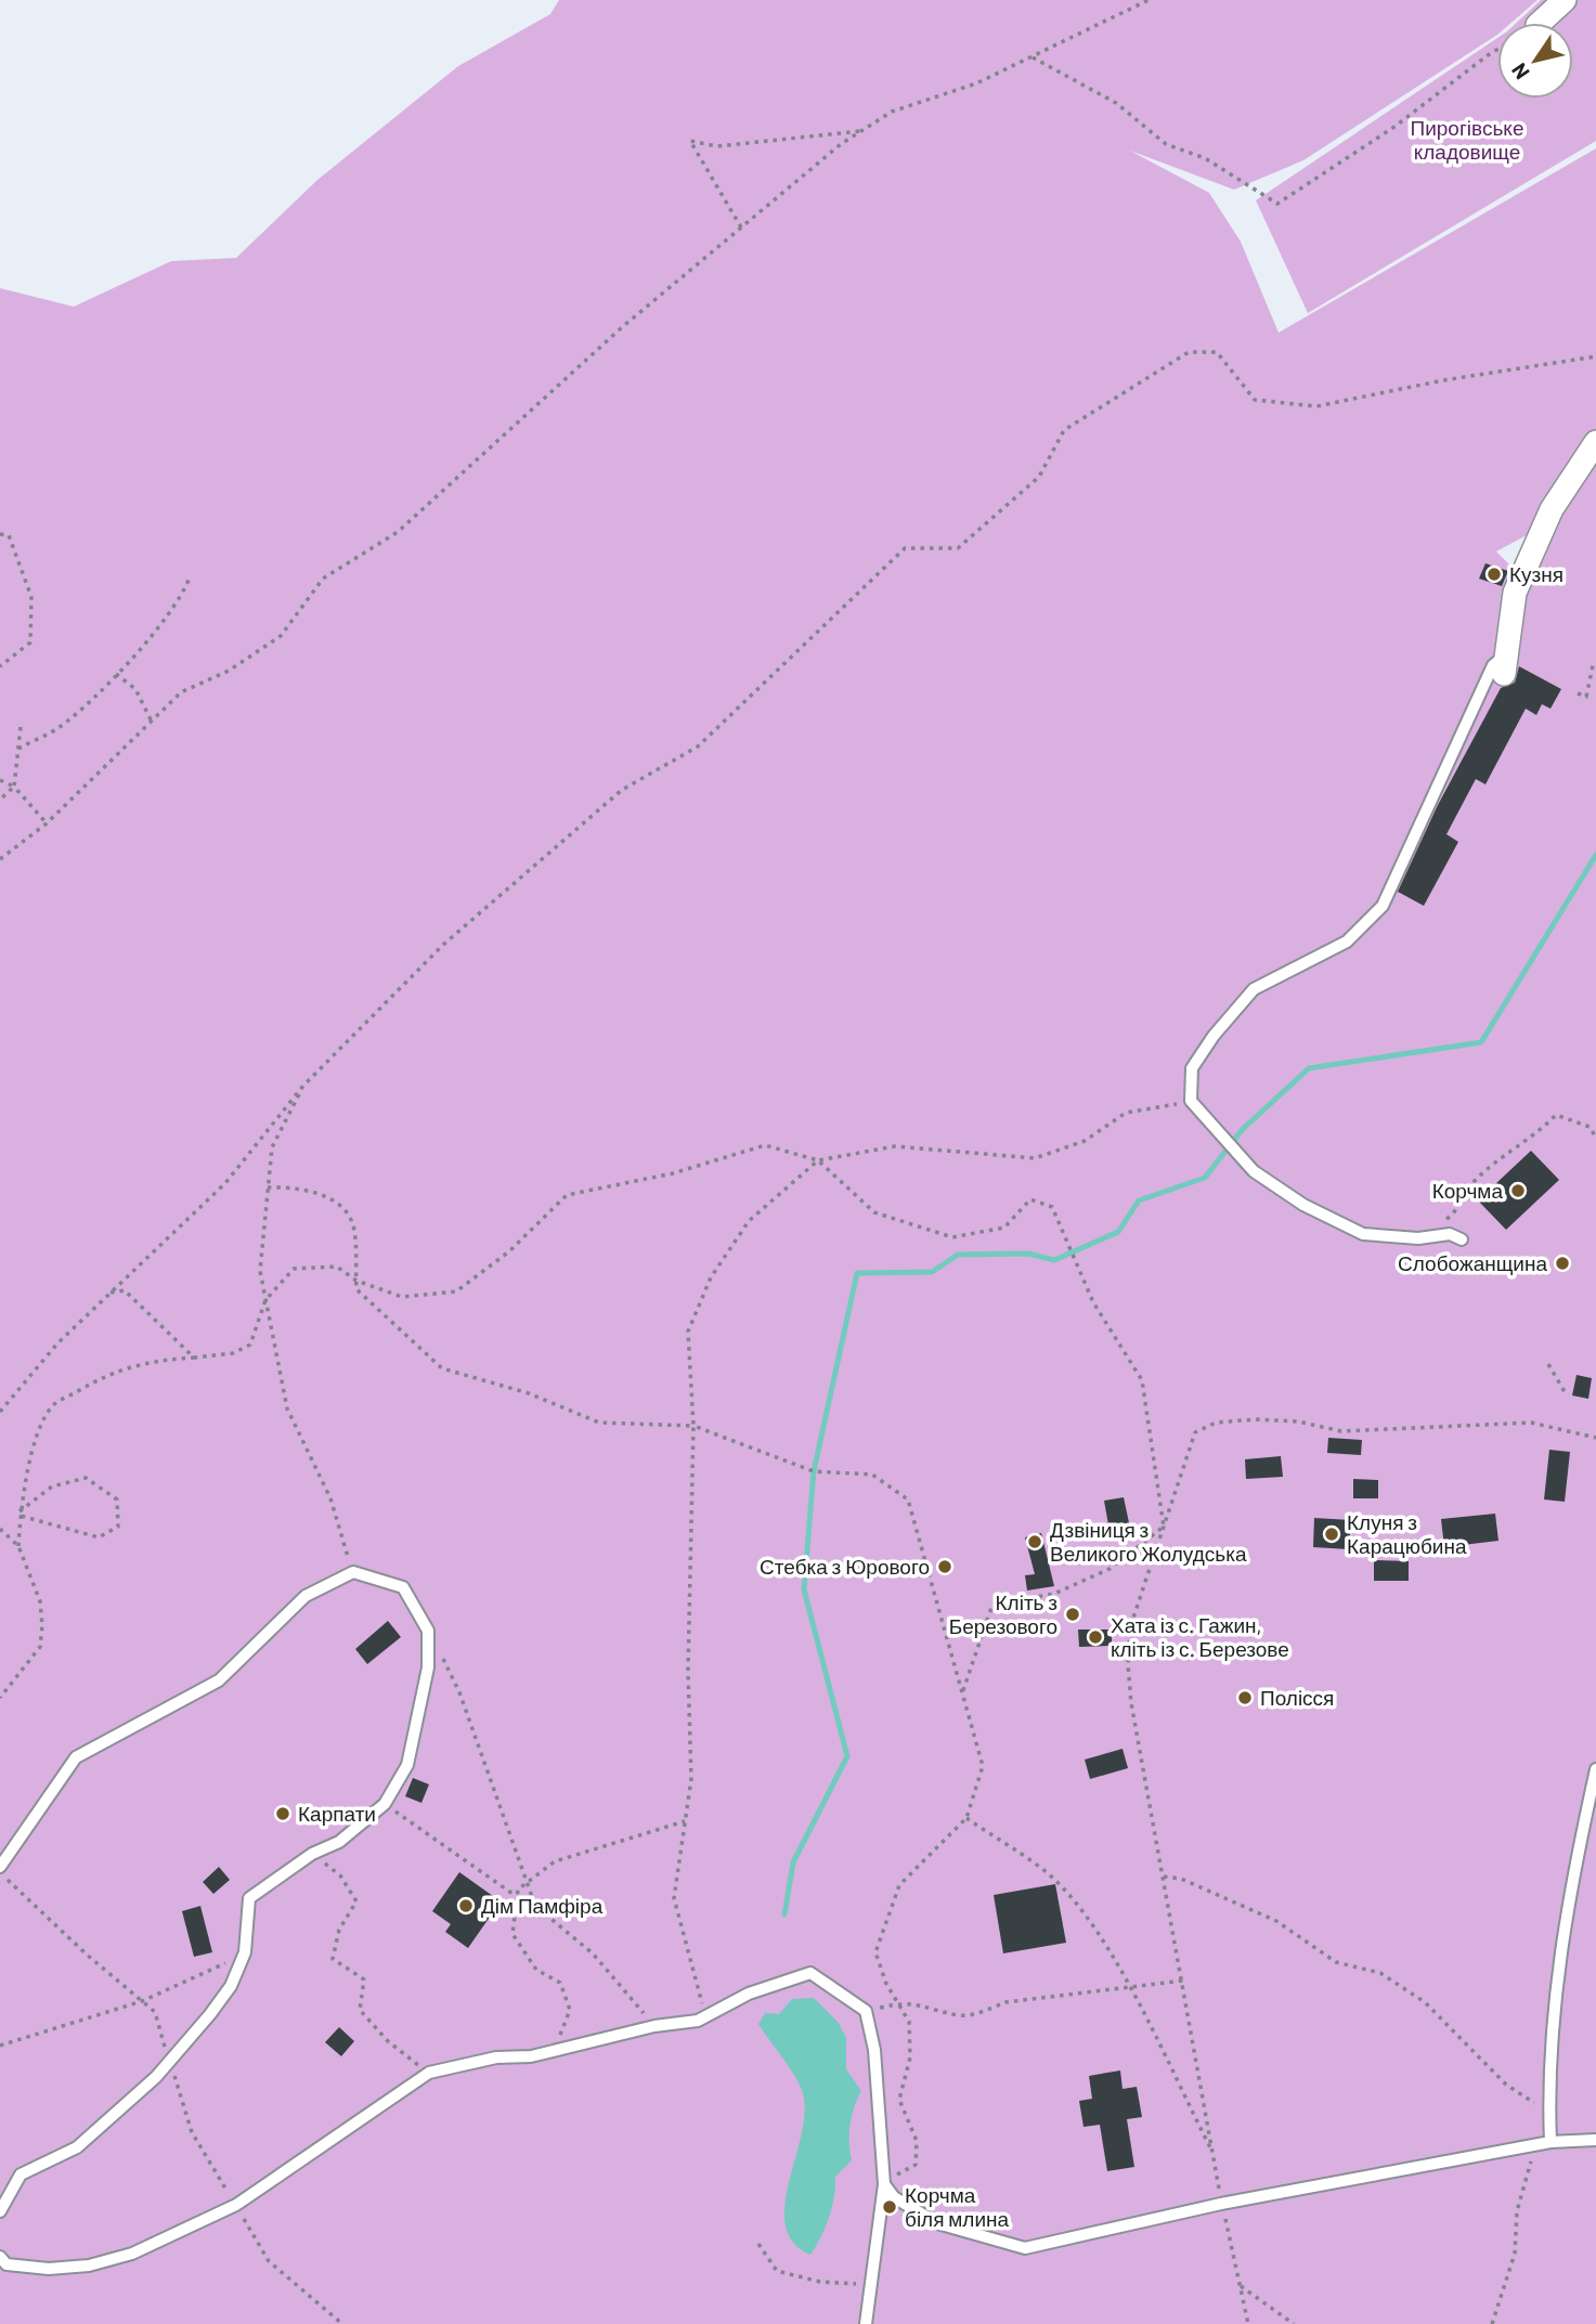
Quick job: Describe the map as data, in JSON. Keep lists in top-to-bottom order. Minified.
{"parks":["Пирогівське кладовище"],"places":["Кузня","Корчма","Слобожанщина","Клуня з Карацюбина","Дзвіниця з Великого Жолудська","Стебка з Юрового","Кліть з Березового","Хата із с. Гажин, кліть із с. Березове","Полісся","Карпати","Дім Памфіра","Корчма біля млина"],"north":"bottom left"}
